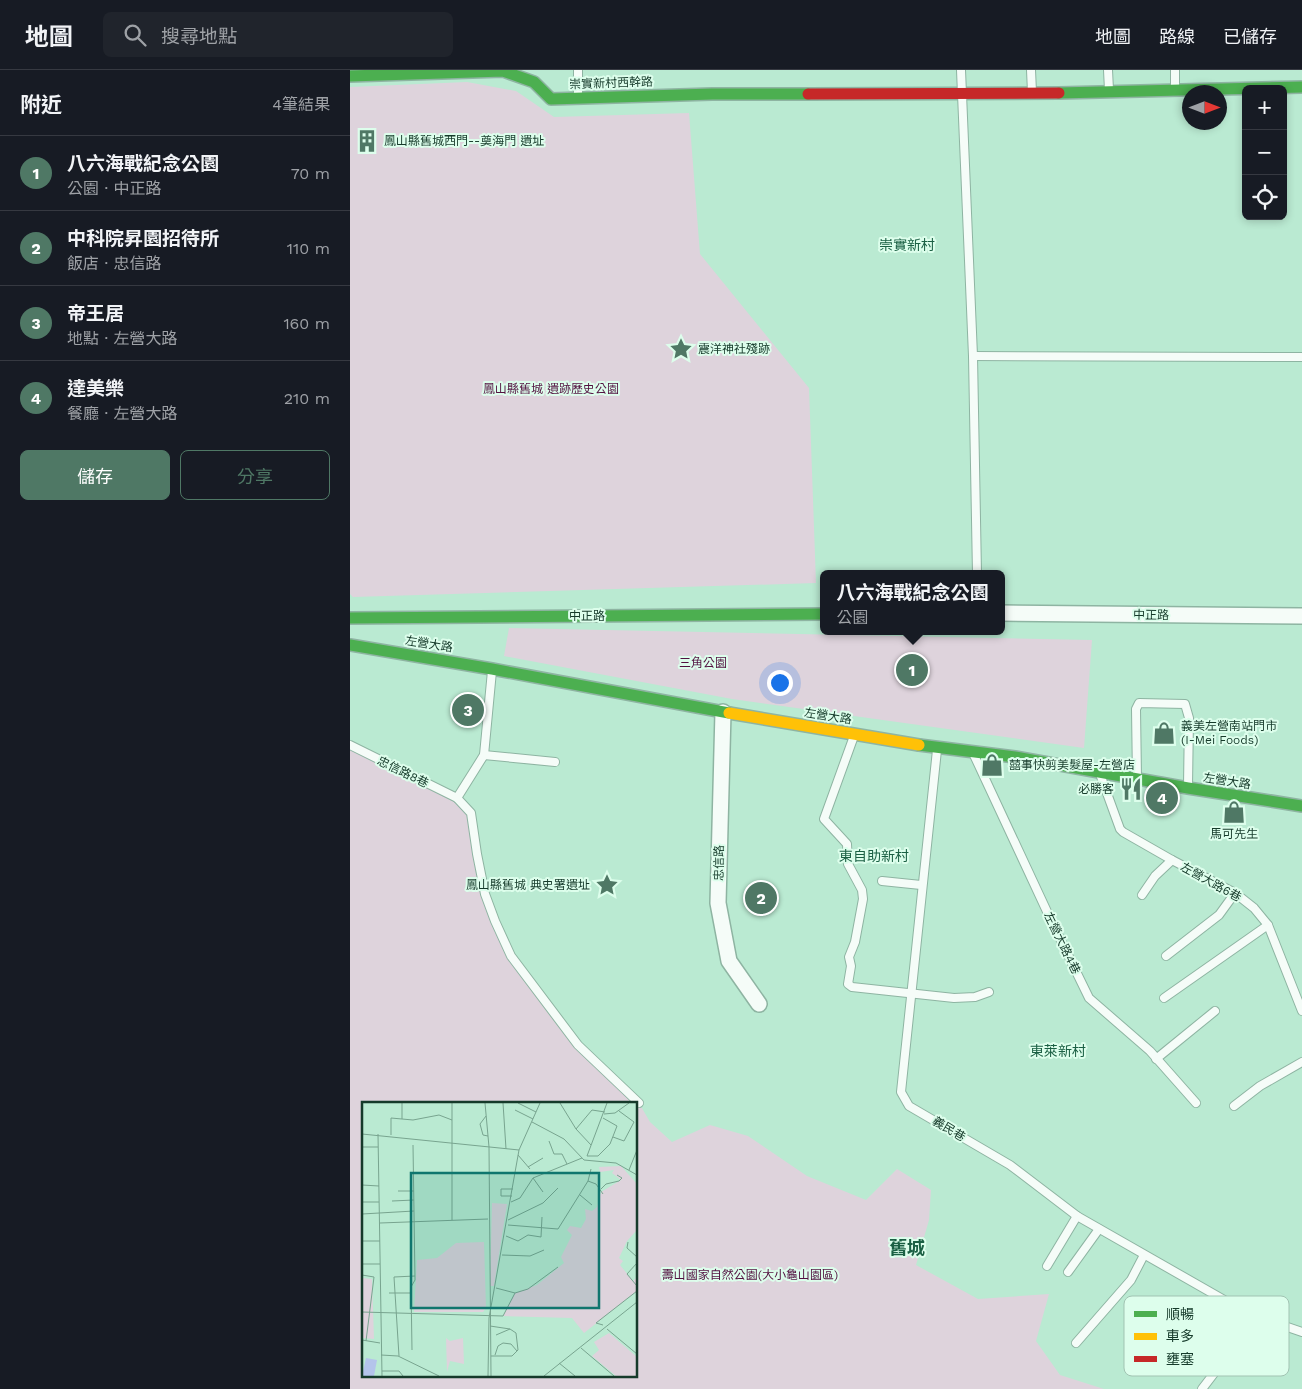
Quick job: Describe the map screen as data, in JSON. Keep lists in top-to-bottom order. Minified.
{"streets":{"street":["崇實新村西幹路","中正路","左營大路","忠信路"],"lane":["忠信路8巷","左營大路6巷","左營大路4巷","義民巷"]},"crossings":[["左營大路","忠信路"],["左營大路","左營大路6巷"],["左營大路","左營大路4巷"],["左營大路","義民巷"]],"districts":["崇實新村","東自助新村","東萊新村","舊城"],"parks":["鳳山縣舊城 遺跡歷史公園","三角公園","壽山國家自然公園(大小龜山園區)"],"places":{"building":["鳳山縣舊城西門--奠海門 遺址"],"place":["震洋神社殘跡","鳳山縣舊城 典史署遺址"],"shop":["義美左營南站門市 (I-Mei Foods)","囍事快剪美髮屋-左營店","馬可先生"],"restaurant":["必勝客"]},"legend":["順暢","車多","壅塞"],"north":"right","page":{"header":"地圖","search":"搜尋地點","nav":["地圖","路線","已儲存"],"heading":["附近","4筆結果"],"map_buttons":["+","−"],"list":[{"mark":"1","name":"八六海戰紀念公園","note":"公園 · 中正路","value":"70 m"},{"mark":"2","name":"中科院昇園招待所","note":"飯店 · 忠信路","value":"110 m"},{"mark":"3","name":"帝王居","note":"地點 · 左營大路","value":"160 m"},{"mark":"4","name":"達美樂","note":"餐廳 · 左營大路","value":"210 m"}],"buttons":["儲存","分享"],"popup":["八六海戰紀念公園","公園"],"pins":["1","3","4","2"]}}
